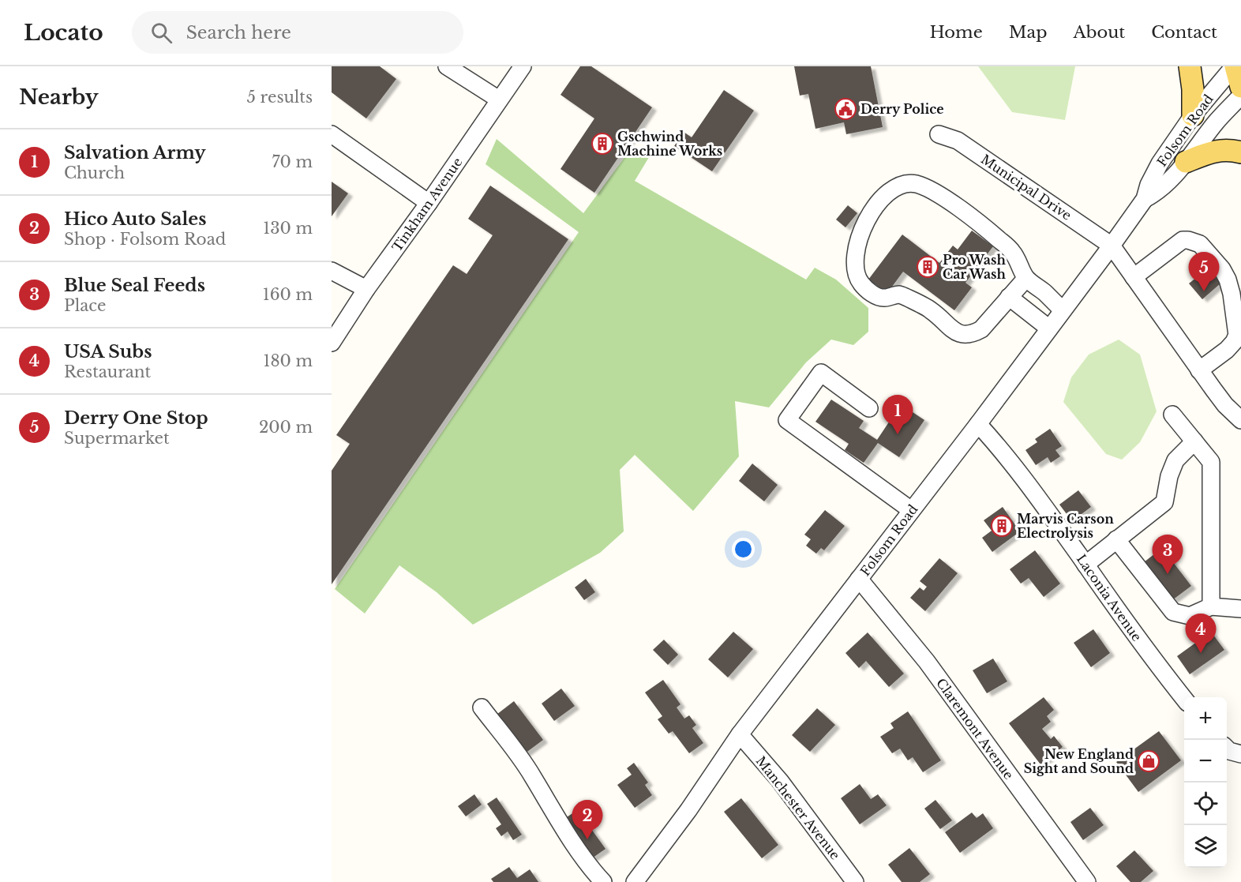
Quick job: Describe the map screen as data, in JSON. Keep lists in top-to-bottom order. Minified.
{"streets":{"street":["Folsom Road","Municipal Drive","Tinkham Avenue","Laconia Avenue","Claremont Avenue","Manchester Avenue"]},"crossings":[["Folsom Road","Municipal Drive"],["Folsom Road","Laconia Avenue"],["Folsom Road","Claremont Avenue"],["Folsom Road","Manchester Avenue"]],"places":{"public building":["Derry Police"],"building":["Gschwind Machine Works","Pro Wash Car Wash","Marvis Carson Electrolysis"],"shop":["New England Sight and Sound"]},"page":{"header":"Locato","search":"Search here","nav":["Home","Map","About","Contact"],"heading":["Nearby","5 results"],"list":[{"mark":"1","name":"Salvation Army","note":"Church","value":"70 m"},{"mark":"2","name":"Hico Auto Sales","note":"Shop · Folsom Road","value":"130 m"},{"mark":"3","name":"Blue Seal Feeds","note":"Place","value":"160 m"},{"mark":"4","name":"USA Subs","note":"Restaurant","value":"180 m"},{"mark":"5","name":"Derry One Stop","note":"Supermarket","value":"200 m"}],"pins":["5","1","3","4","2"],"map_buttons":["+","−"]}}
